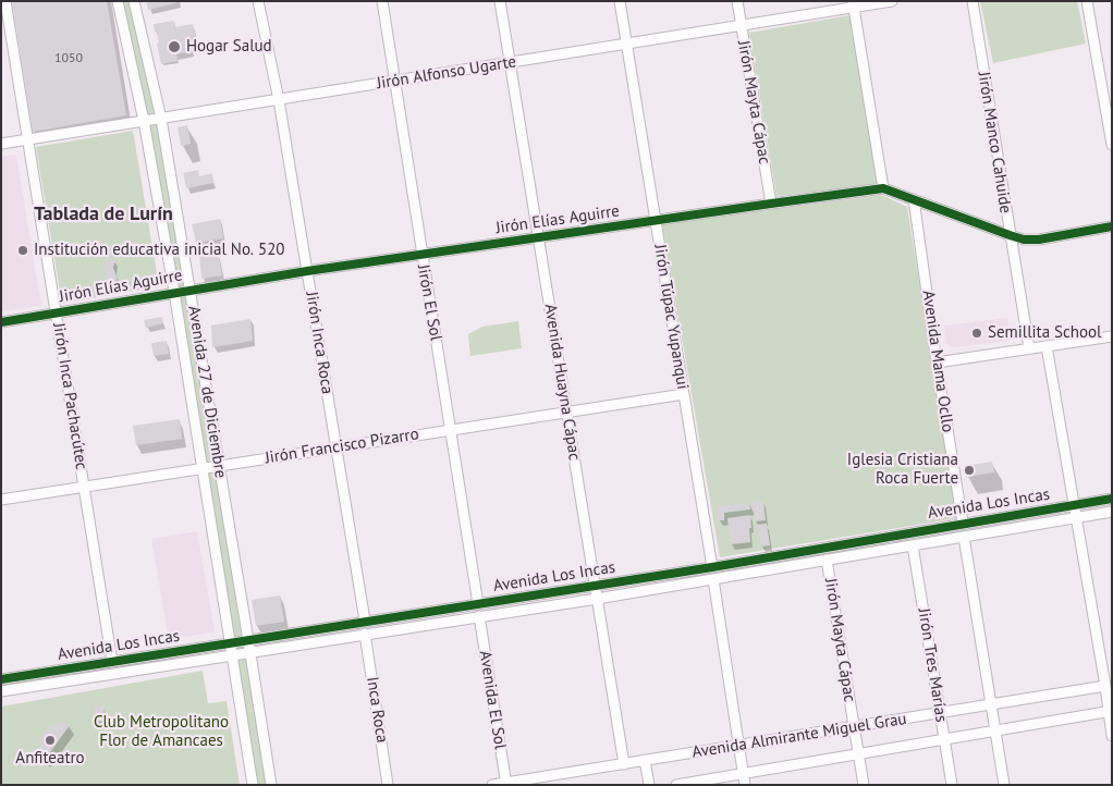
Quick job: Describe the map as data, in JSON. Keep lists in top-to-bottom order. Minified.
{"streets":{"street":["Jirón Alfonso Ugarte","Jirón Mayta Cápac","Jirón Manco Cahuide","Jirón Elías Aguirre","Jirón El Sol","Jirón Túpac Yupanqui","Jirón Inca Roca","Avenida Mama Ocllo","Avenida Huayna Cápac","Avenida 27 de Diciembre","Jirón Inca Pachacútec","Jirón Francisco Pizarro","Avenida Los Incas","Jirón Tres Marías","Avenida El Sol","Inca Roca","Avenida Almirante Miguel Grau"]},"crossings":[["Jirón Alfonso Ugarte","Jirón Mayta Cápac"],["Jirón Alfonso Ugarte","Jirón El Sol"],["Jirón Alfonso Ugarte","Jirón Túpac Yupanqui"],["Jirón Alfonso Ugarte","Jirón Inca Roca"],["Jirón Alfonso Ugarte","Avenida Huayna Cápac"],["Jirón Alfonso Ugarte","Avenida 27 de Diciembre"],["Jirón Alfonso Ugarte","Jirón Inca Pachacútec"],["Jirón Mayta Cápac","Jirón Elías Aguirre"],["Jirón Mayta Cápac","Avenida Los Incas"],["Jirón Mayta Cápac","Avenida Almirante Miguel Grau"],["Jirón Manco Cahuide","Jirón Elías Aguirre"],["Jirón Elías Aguirre","Jirón El Sol"],["Jirón Elías Aguirre","Jirón Túpac Yupanqui"],["Jirón Elías Aguirre","Jirón Inca Roca"],["Jirón Elías Aguirre","Avenida Mama Ocllo"],["Jirón Elías Aguirre","Avenida Huayna Cápac"],["Jirón Elías Aguirre","Avenida 27 de Diciembre"],["Jirón Elías Aguirre","Jirón Inca Pachacútec"],["Jirón El Sol","Jirón Francisco Pizarro"],["Jirón El Sol","Avenida Los Incas"],["Jirón Túpac Yupanqui","Jirón Francisco Pizarro"],["Jirón Túpac Yupanqui","Avenida Los Incas"],["Jirón Inca Roca","Jirón Francisco Pizarro"],["Jirón Inca Roca","Avenida Los Incas"],["Avenida Mama Ocllo","Avenida Los Incas"],["Avenida Huayna Cápac","Jirón Francisco Pizarro"],["Avenida Huayna Cápac","Avenida Los Incas"],["Avenida Huayna Cápac","Avenida Almirante Miguel Grau"],["Avenida 27 de Diciembre","Jirón Francisco Pizarro"],["Avenida 27 de Diciembre","Avenida Los Incas"],["Jirón Inca Pachacútec","Jirón Francisco Pizarro"],["Jirón Inca Pachacútec","Avenida Los Incas"],["Avenida Los Incas","Jirón Tres Marías"],["Avenida Los Incas","Avenida El Sol"],["Avenida Los Incas","Inca Roca"],["Jirón Tres Marías","Avenida Almirante Miguel Grau"],["Avenida El Sol","Avenida Almirante Miguel Grau"]],"districts":["Tablada de Lurín"],"parks":["Club Metropolitano Flor de Amancaes"],"places":["Hogar Salud","Institución educativa inicial No. 520","Semillita School","Iglesia Cristiana Roca Fuerte","Anfiteatro"],"house_numbers":["1050"]}
